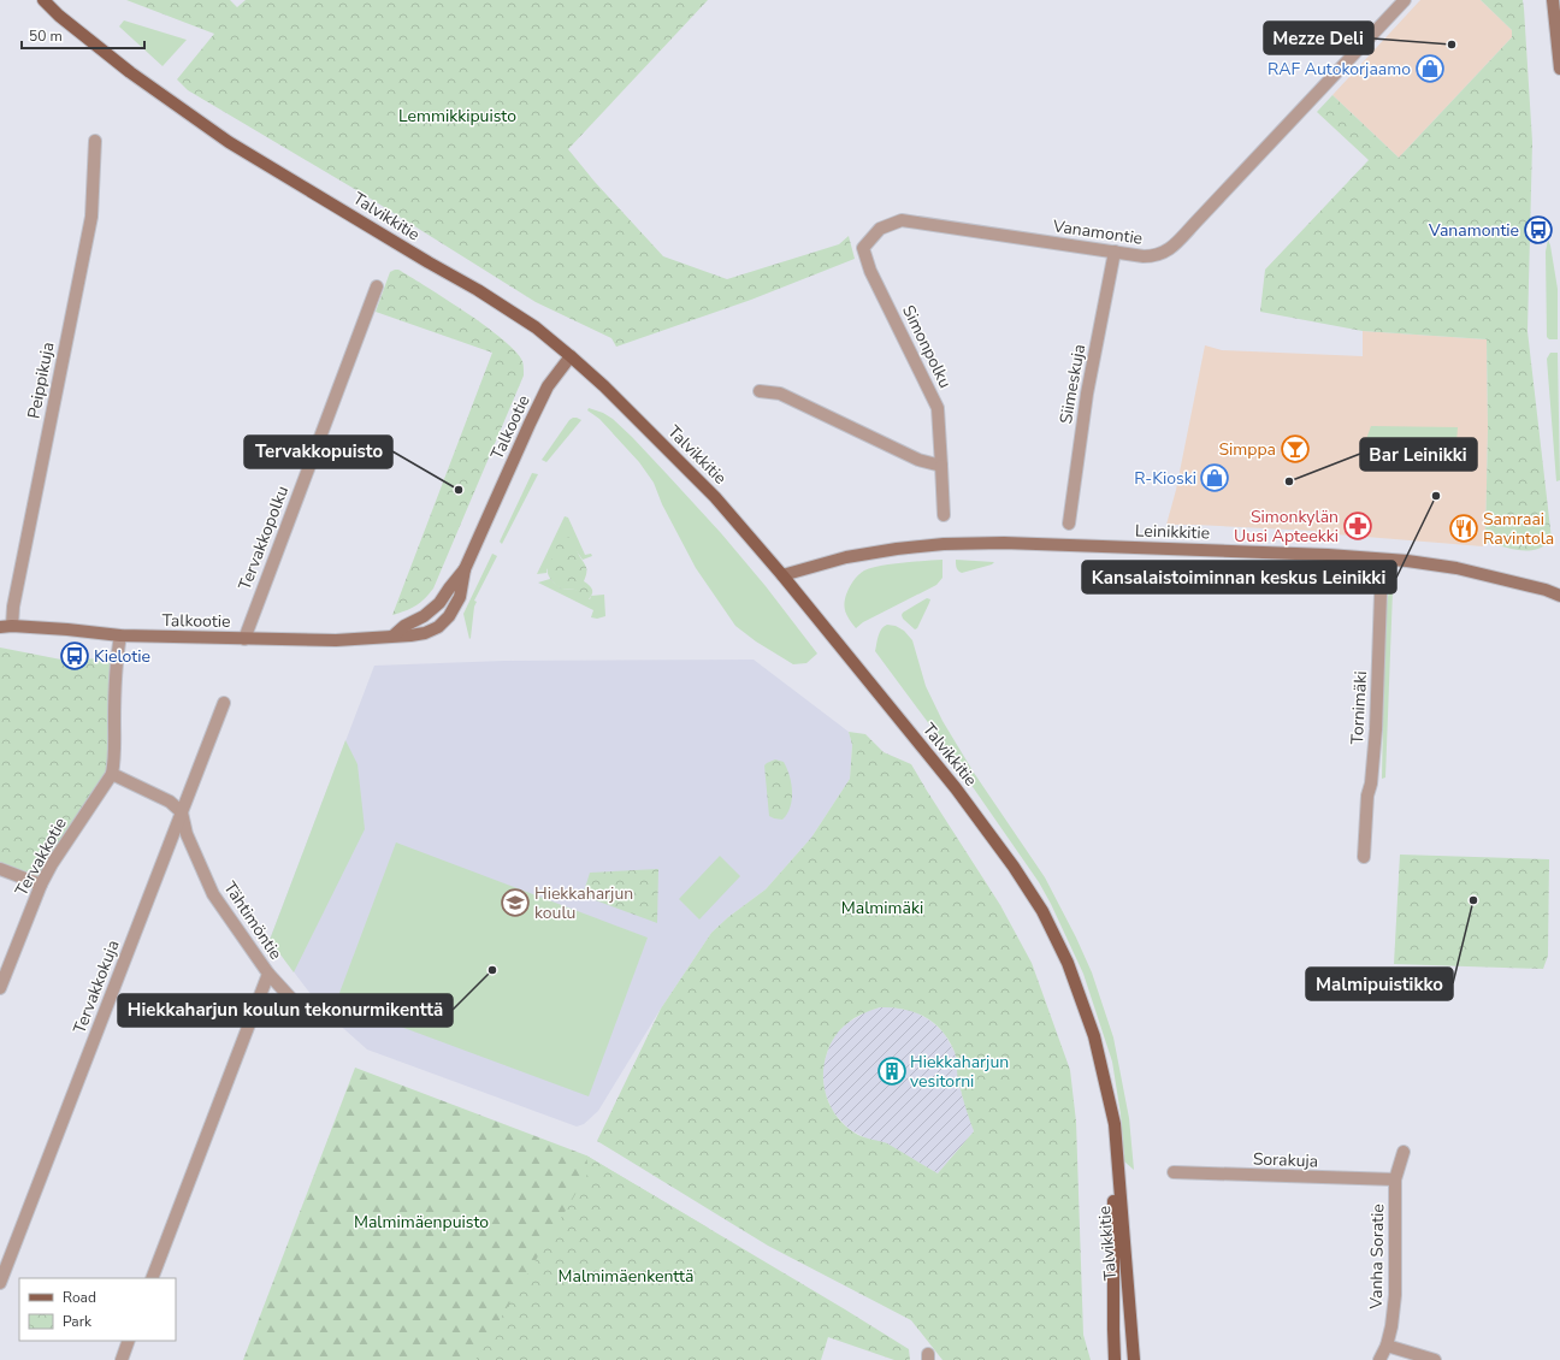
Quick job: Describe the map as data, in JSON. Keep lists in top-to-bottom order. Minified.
{"streets":{"main road":["Talvikkitie","Talkootie","Leinikkitie"],"street":["Vanamontie","Simonpolku","Peippikuja","Siimeskuja","Tervakkopolku","Tornimäki","Tervakkotie","Tähtimöntie","Tervakkokuja","Sorakuja","Vanha Soratie"]},"crossings":[["Talvikkitie","Talkootie"],["Talvikkitie","Leinikkitie"],["Vanamontie","Simonpolku"],["Vanamontie","Siimeskuja"],["Peippikuja","Talkootie"],["Talkootie","Tervakkopolku"],["Leinikkitie","Tornimäki"],["Tähtimöntie","Tervakkokuja"],["Sorakuja","Vanha Soratie"]],"parks":["Lemmikkipuisto","Malmimäki","Malmimäenpuisto","Malmimäenkenttä"],"places":{"other":["Mezze Deli","Bar Leinikki","Tervakkopuisto","Kansalaistoiminnan keskus Leinikki","Malmipuistikko","Hiekkaharjun koulun tekonurmikenttä"],"shop":["RAF Autokorjaamo","R-Kioski"],"bus stop":["Vanamontie","Kielotie"],"bar":["Simppa"],"pharmacy":["Simonkylän Uusi Apteekki"],"restaurant":["Samraai Ravintola"],"school or university":["Hiekkaharjun koulu"],"building":["Hiekkaharjun vesitorni"]},"legend":["Road","Park"],"scale_bar":"50 m"}
